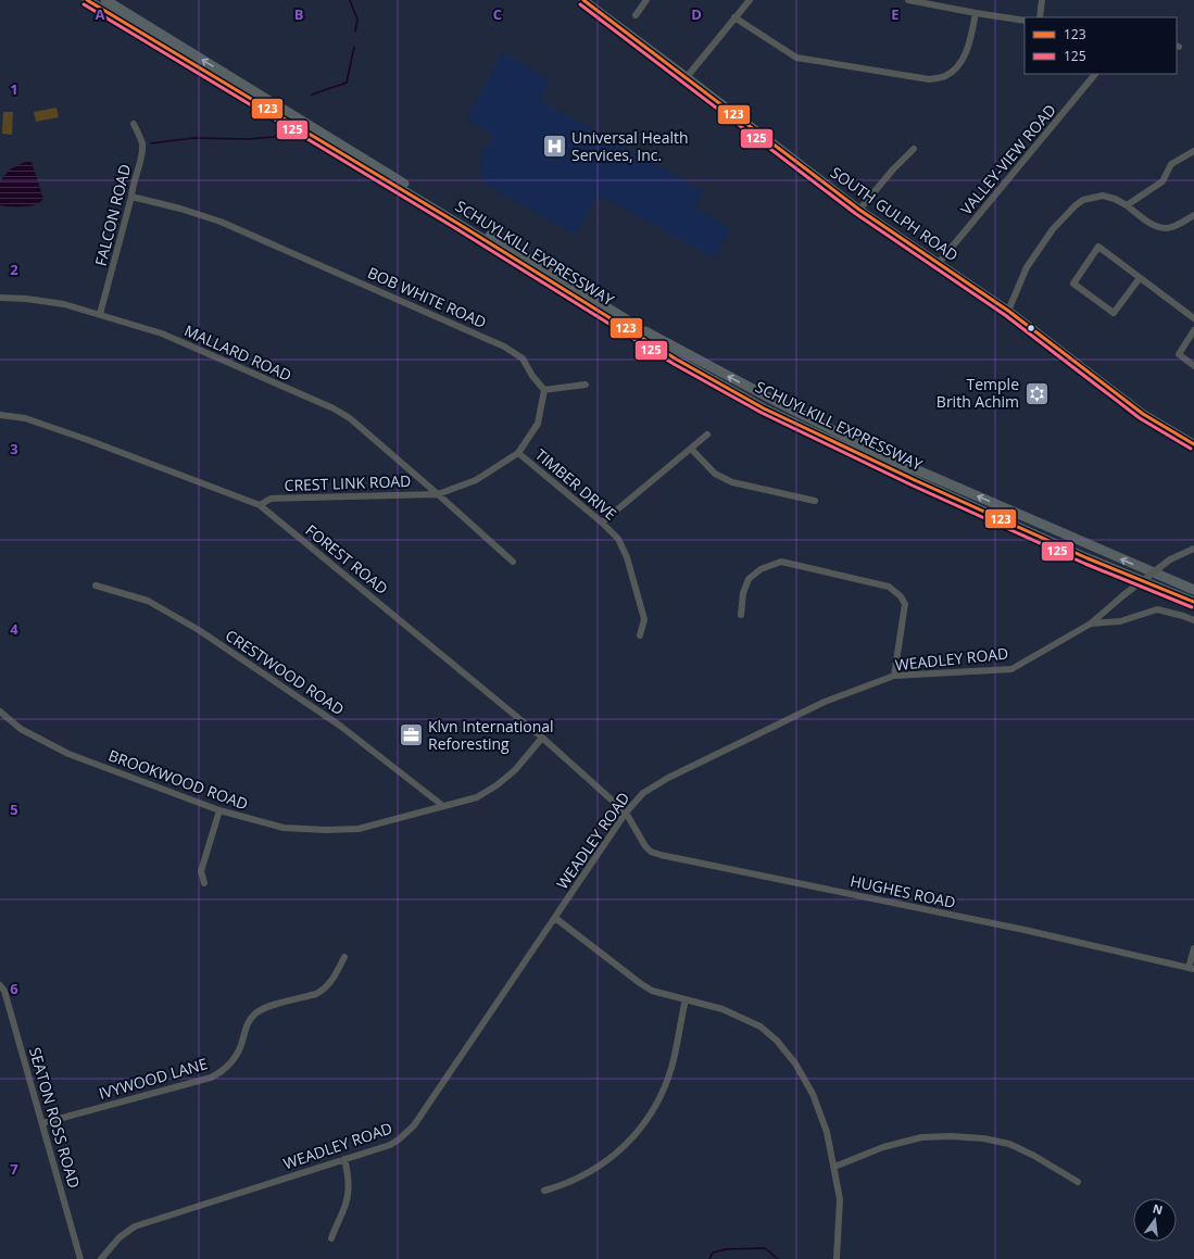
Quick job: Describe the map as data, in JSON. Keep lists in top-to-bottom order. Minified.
{"streets":{"highway":["SCHUYLKILL EXPRESSWAY"],"main road":["SOUTH GULPH ROAD"],"street":["VALLEY-VIEW ROAD","FALCON ROAD","BOB WHITE ROAD","MALLARD ROAD","CREST LINK ROAD","TIMBER DRIVE","FOREST ROAD","WEADLEY ROAD","CRESTWOOD ROAD","BROOKWOOD ROAD","HUGHES ROAD","IVYWOOD LANE","SEATON ROSS ROAD"]},"crossings":[["VALLEY-VIEW ROAD","SOUTH GULPH ROAD"],["FALCON ROAD","BOB WHITE ROAD"],["FALCON ROAD","MALLARD ROAD"],["MALLARD ROAD","CREST LINK ROAD"],["CREST LINK ROAD","FOREST ROAD"],["FOREST ROAD","WEADLEY ROAD"],["FOREST ROAD","BROOKWOOD ROAD"],["FOREST ROAD","HUGHES ROAD"],["WEADLEY ROAD","HUGHES ROAD"],["CRESTWOOD ROAD","BROOKWOOD ROAD"],["IVYWOOD LANE","SEATON ROSS ROAD"]],"places":{"hospital":["Universal Health Services, Inc."],"synagogue":["Temple Brith Achim"],"office":["Klvn International Reforesting"]},"lines":["transit line 123","transit line 125"],"legend":["123","125"],"north":"top","grid":{"columns":["A","B","C","D","E"],"rows":["1","2","3","4","5","6","7"]}}
